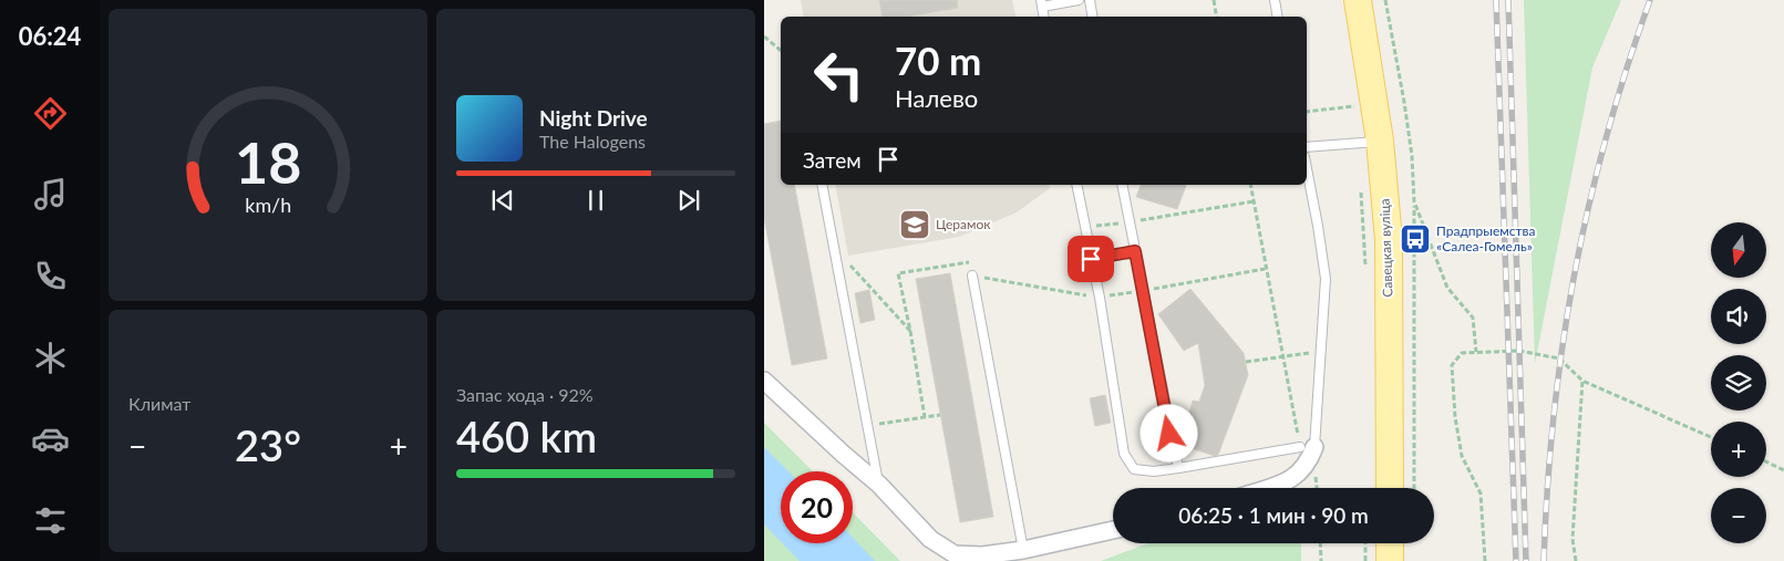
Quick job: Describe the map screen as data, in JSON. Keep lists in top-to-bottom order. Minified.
{"streets":{"main road":["Савецкая вуліца"]},"places":{"school or university":["Церамок"],"bus stop":["Прадпрыемства «Салеа-Гомель»"]},"north":"bottom","page":{"tabs":"06:24","turn":["70 m","Налево"],"song":["Night Drive","The Halogens"],"then":"Затем","map_buttons":["+","−"],"tile":["Климат",["Запас хода · 92%","460 km"]],"heat":["−","23°","+"],"limit":"20","trip":"06:25 · 1 мин · 90 m","gauge":["18","km/h"]}}
